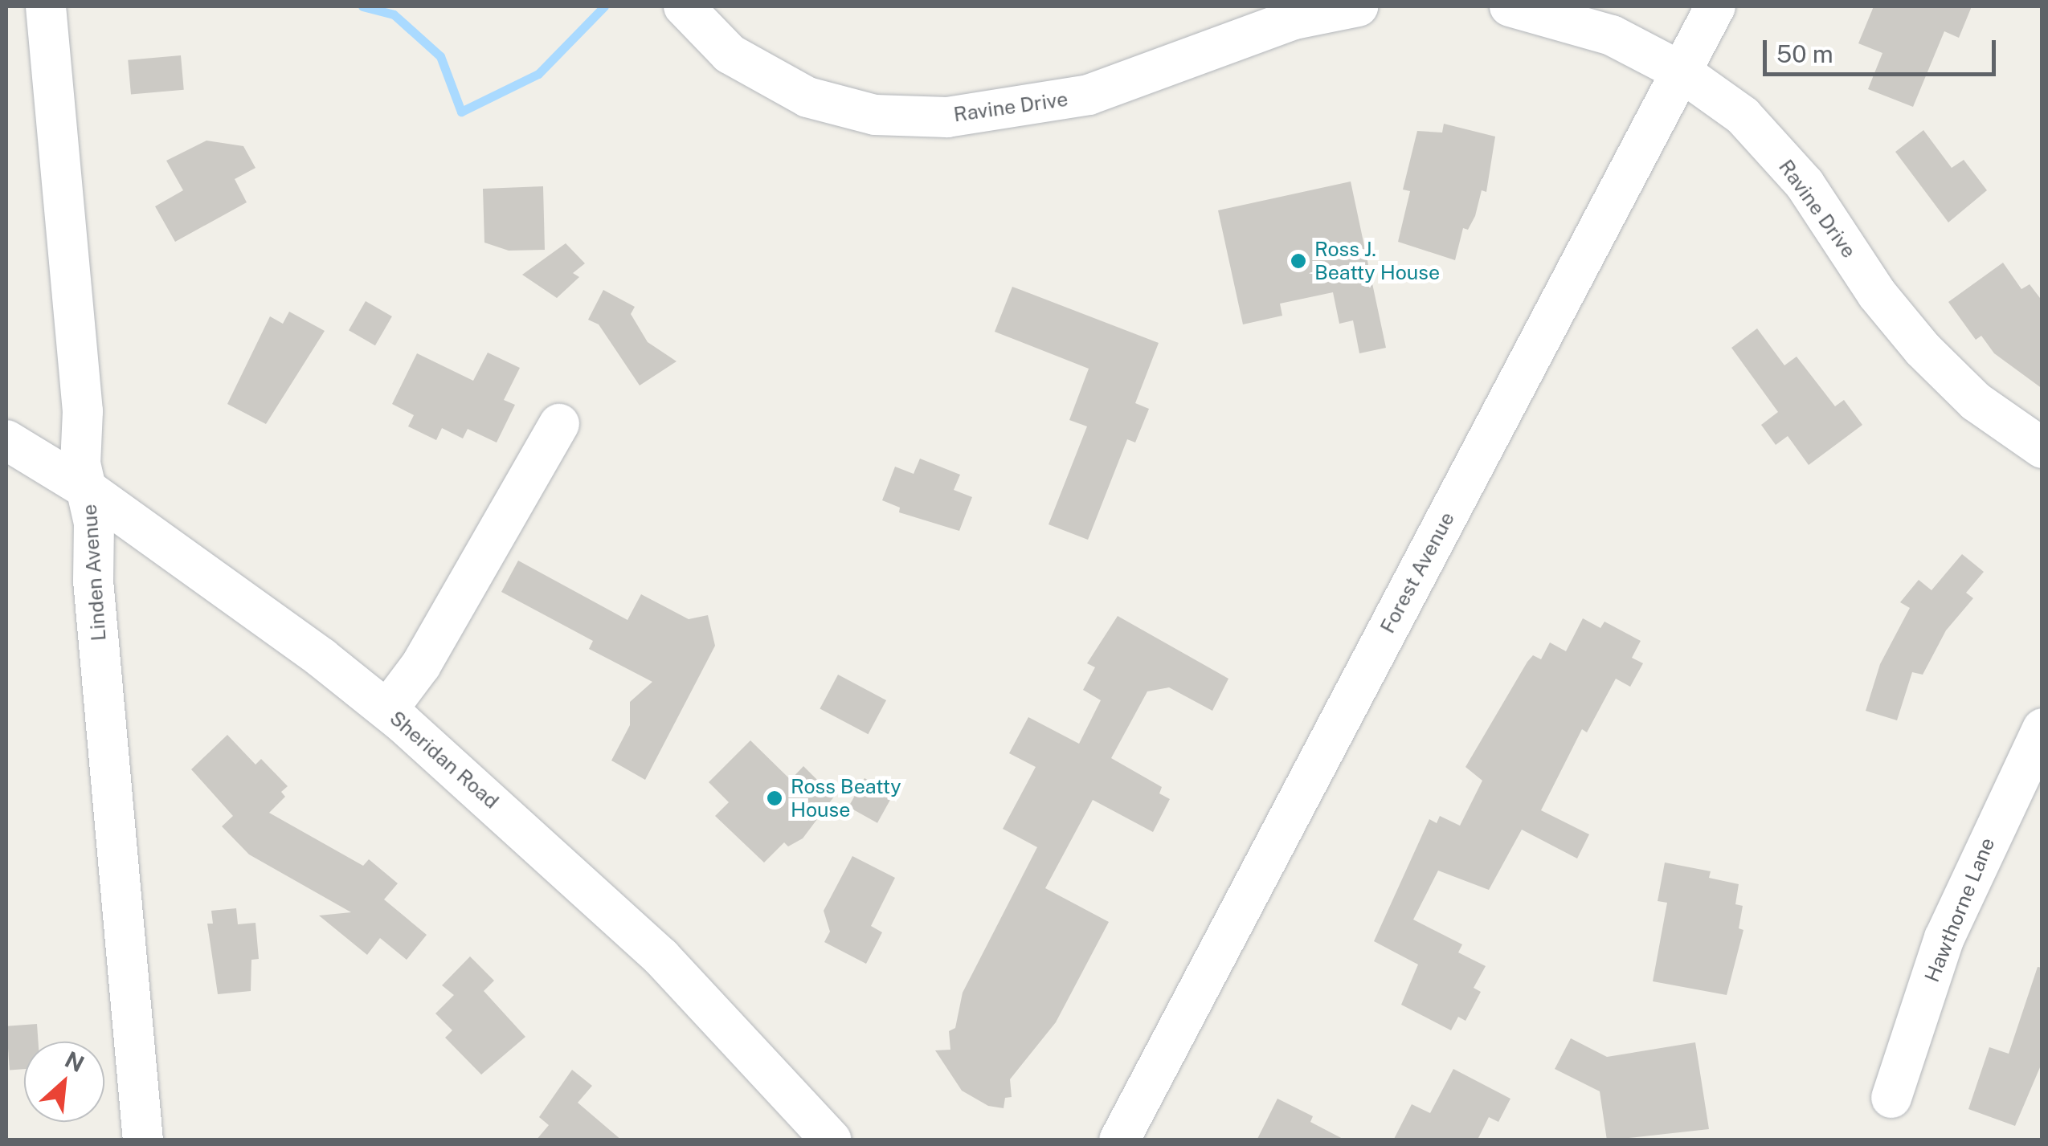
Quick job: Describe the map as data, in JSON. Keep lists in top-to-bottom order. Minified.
{"streets":{"street":["Ravine Drive","Linden Avenue","Forest Avenue","Sheridan Road","Hawthorne Lane"]},"crossings":[["Ravine Drive","Forest Avenue"],["Linden Avenue","Sheridan Road"]],"places":["Ross J. Beatty House","Ross Beatty House"],"scale_bar":"50 m","north":"top right"}
